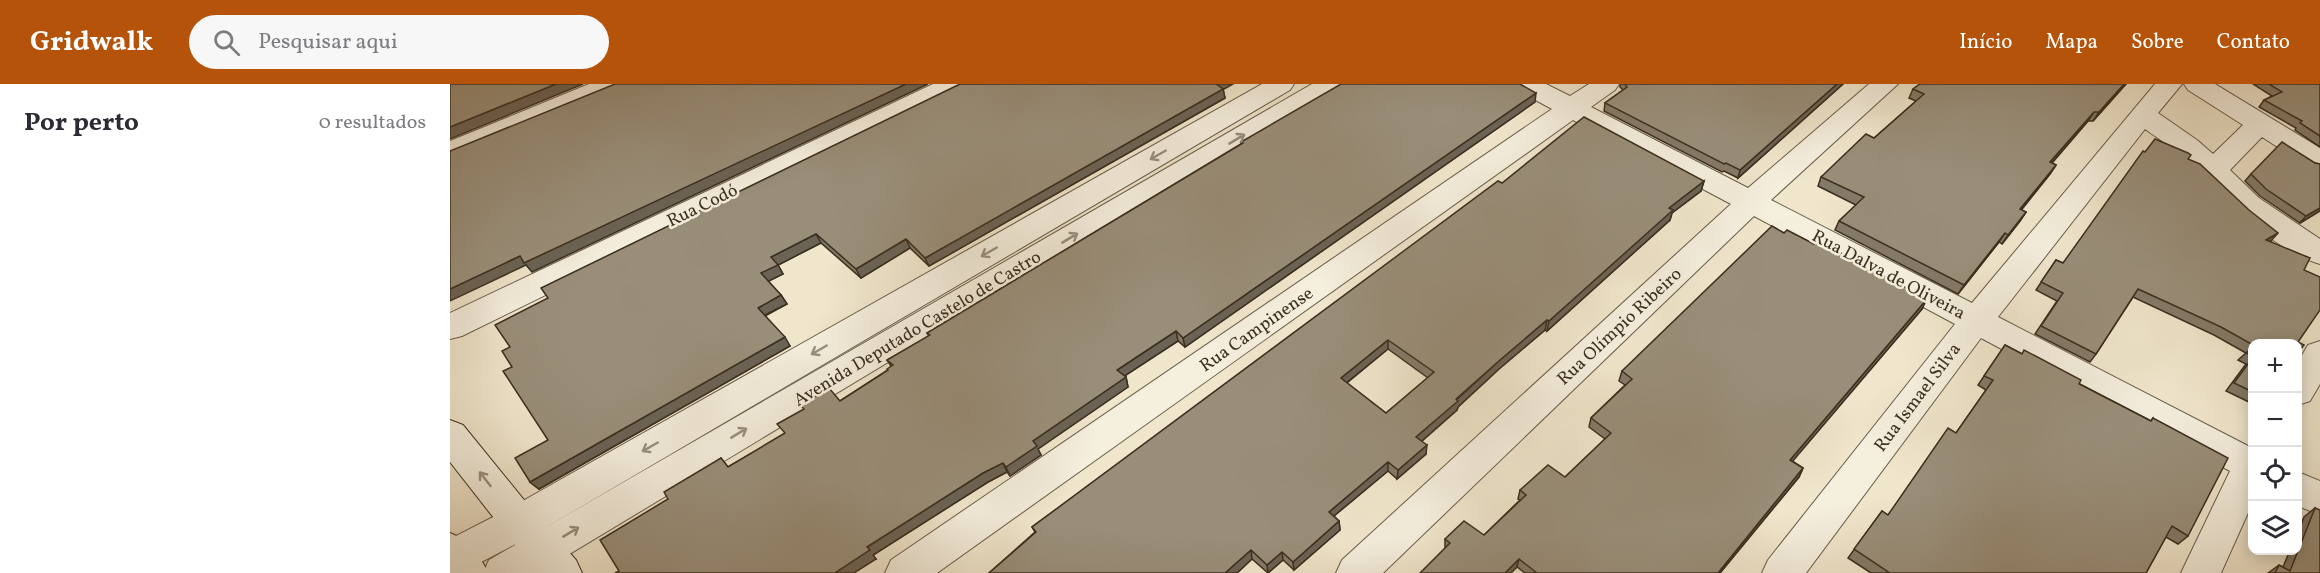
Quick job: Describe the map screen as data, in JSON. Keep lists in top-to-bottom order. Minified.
{"streets":{"street":["Rua Codó","Rua Dalva de Oliveira","Rua Olímpio Ribeiro","Avenida Deputado Castelo de Castro","Rua Campinense","Rua Ismael Silva"]},"crossings":[["Rua Dalva de Oliveira","Rua Olímpio Ribeiro"],["Rua Dalva de Oliveira","Rua Campinense"],["Rua Dalva de Oliveira","Rua Ismael Silva"]],"page":{"header":"Gridwalk","search":"Pesquisar aqui","nav":["Início","Mapa","Sobre","Contato"],"heading":["Por perto","0 resultados"],"map_buttons":["+","−"]}}
